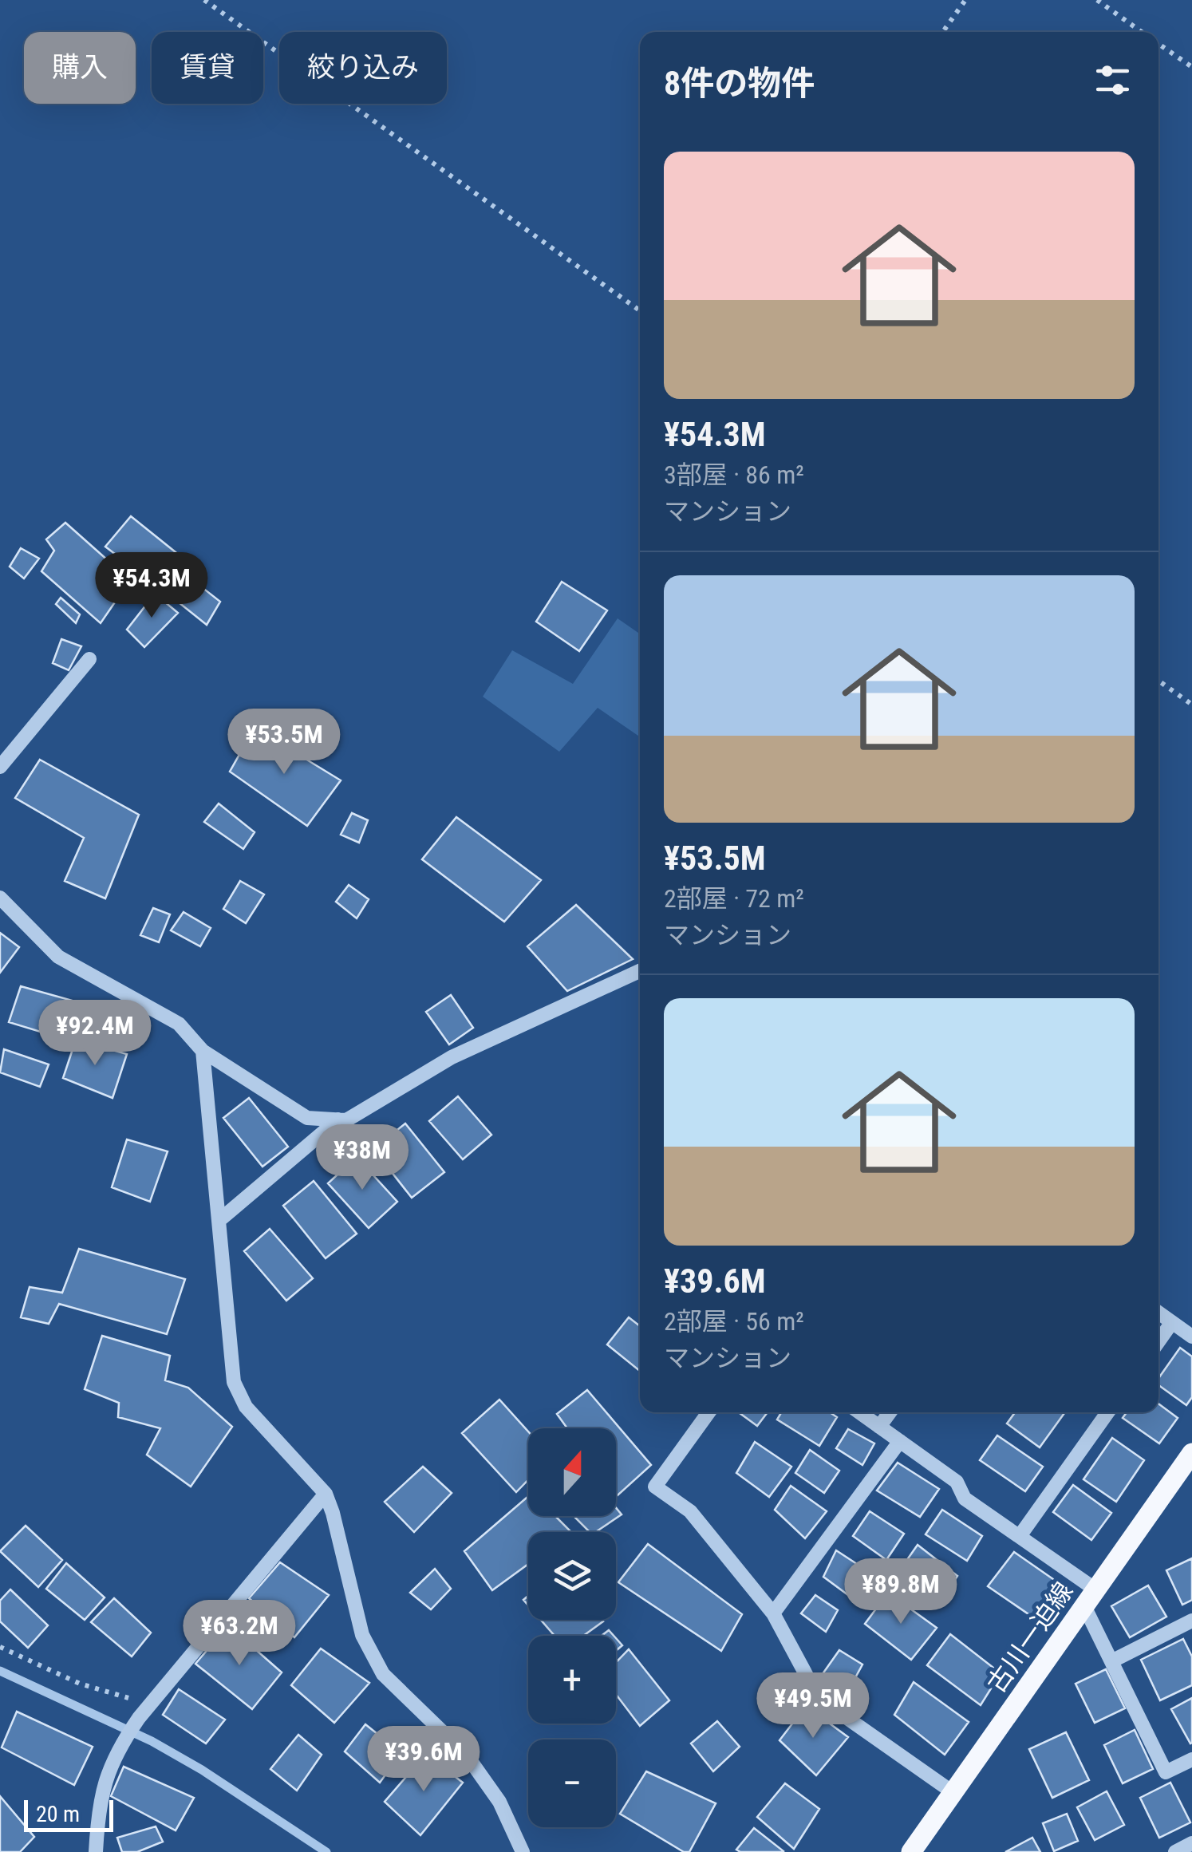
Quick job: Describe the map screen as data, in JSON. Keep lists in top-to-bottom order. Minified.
{"streets":{"main road":["古川一迫線"]},"scale_bar":"20 m","north":"top","page":{"chip":["購入","賃貸","絞り込み"],"heading":"8件の物件","list":[{"name":"¥54.3M","note":"3部屋 · 86 m² · マンション"},{"name":"¥53.5M","note":"2部屋 · 72 m² · マンション"},{"name":"¥39.6M","note":"2部屋 · 56 m² · マンション"}],"price":["¥54.3M","¥53.5M","¥92.4M","¥38M","¥89.8M","¥63.2M","¥49.5M","¥39.6M"],"map_buttons":["+","−"],"scale":"20 m"}}
